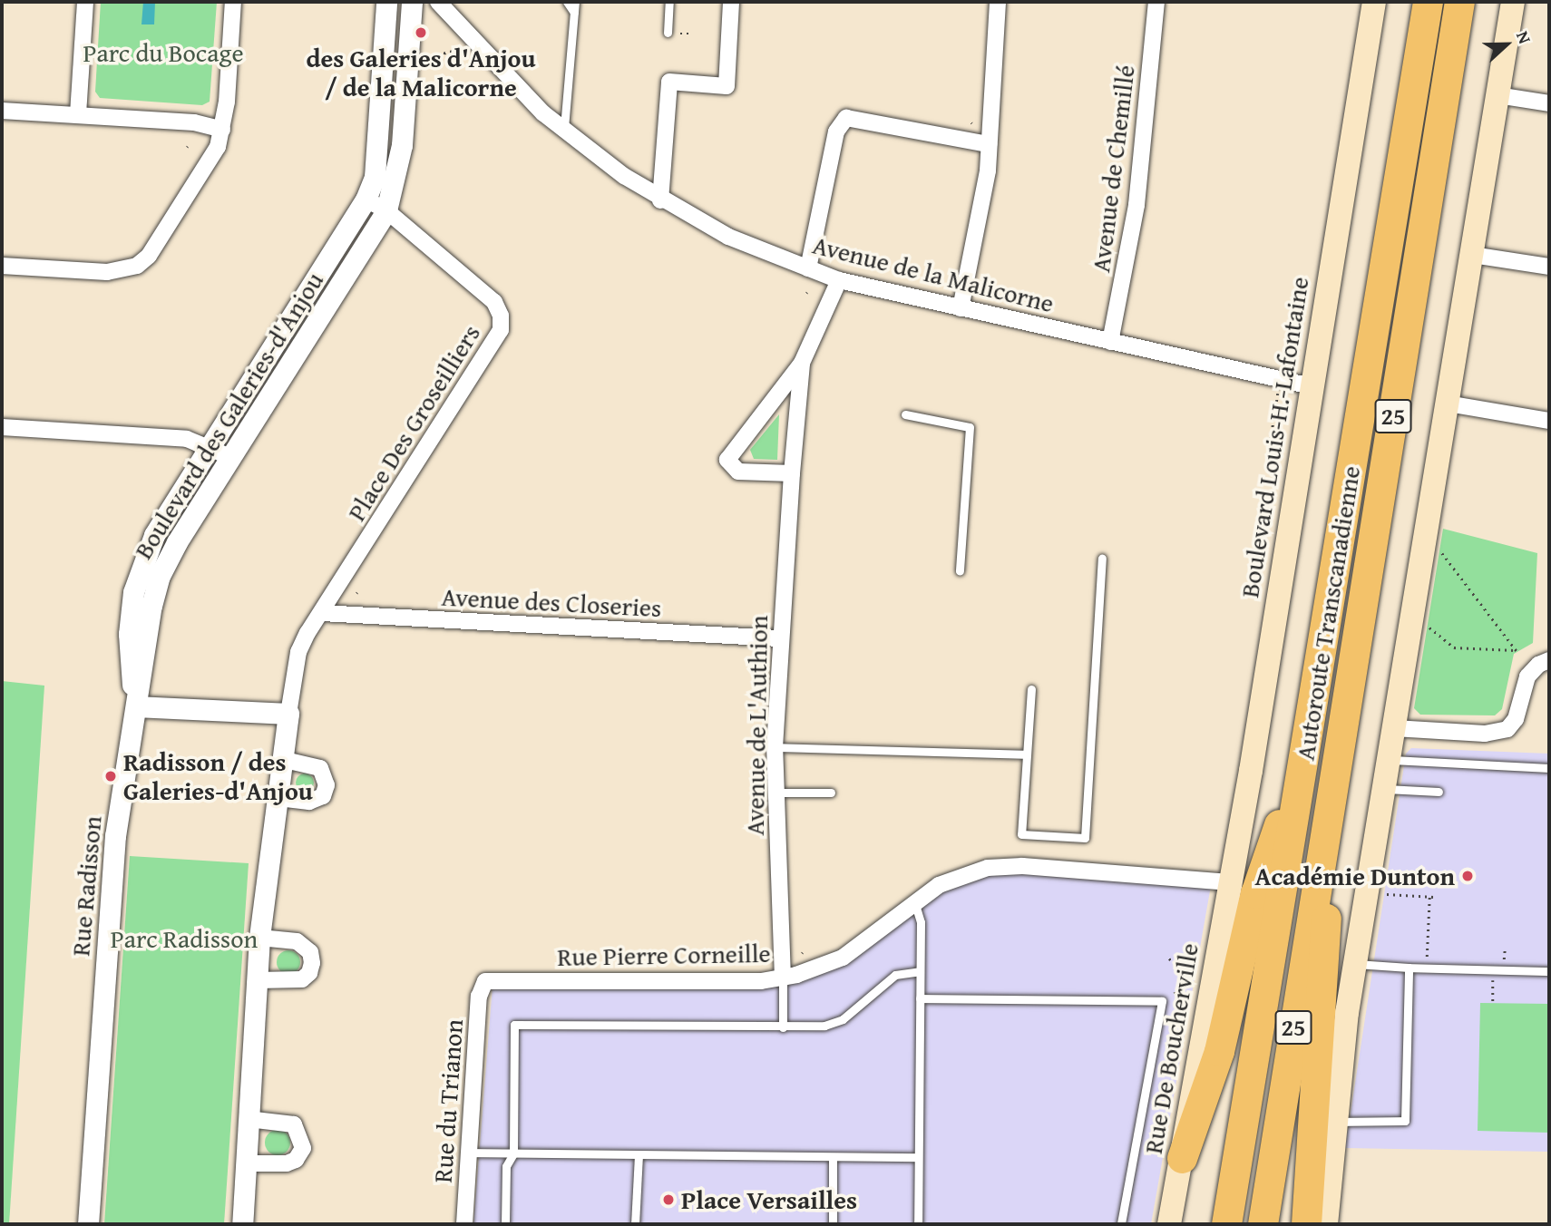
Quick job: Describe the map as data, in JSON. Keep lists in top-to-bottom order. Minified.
{"streets":{"highway":["25","Autoroute Transcanadienne"],"main road":["Boulevard Louis-H.-Lafontaine","Rue De Boucherville"],"street":["Avenue de Chemillé","Avenue de la Malicorne","Boulevard des Galeries-d'Anjou","Place Des Groseilliers","Avenue des Closeries","Avenue de L'Authion","Rue Radisson","Rue Pierre Corneille","Rue du Trianon"]},"crossings":[["Avenue de Chemillé","Avenue de la Malicorne"],["Avenue de la Malicorne","Boulevard Louis-H.-Lafontaine"],["Avenue de la Malicorne","Avenue de L'Authion"],["Boulevard des Galeries-d'Anjou","Place Des Groseilliers"],["Boulevard des Galeries-d'Anjou","Rue Radisson"],["Place Des Groseilliers","Avenue des Closeries"],["Boulevard Louis-H.-Lafontaine","Rue Pierre Corneille"],["Boulevard Louis-H.-Lafontaine","Rue De Boucherville"],["Avenue des Closeries","Avenue de L'Authion"],["Avenue de L'Authion","Rue Pierre Corneille"],["Rue Pierre Corneille","Rue De Boucherville"],["Rue Pierre Corneille","Rue du Trianon"]],"parks":["Parc du Bocage","Parc Radisson"],"places":["des Galeries d'Anjou / de la Malicorne","Radisson / des Galeries-d'Anjou","Académie Dunton","Place Versailles"],"north":"right"}
